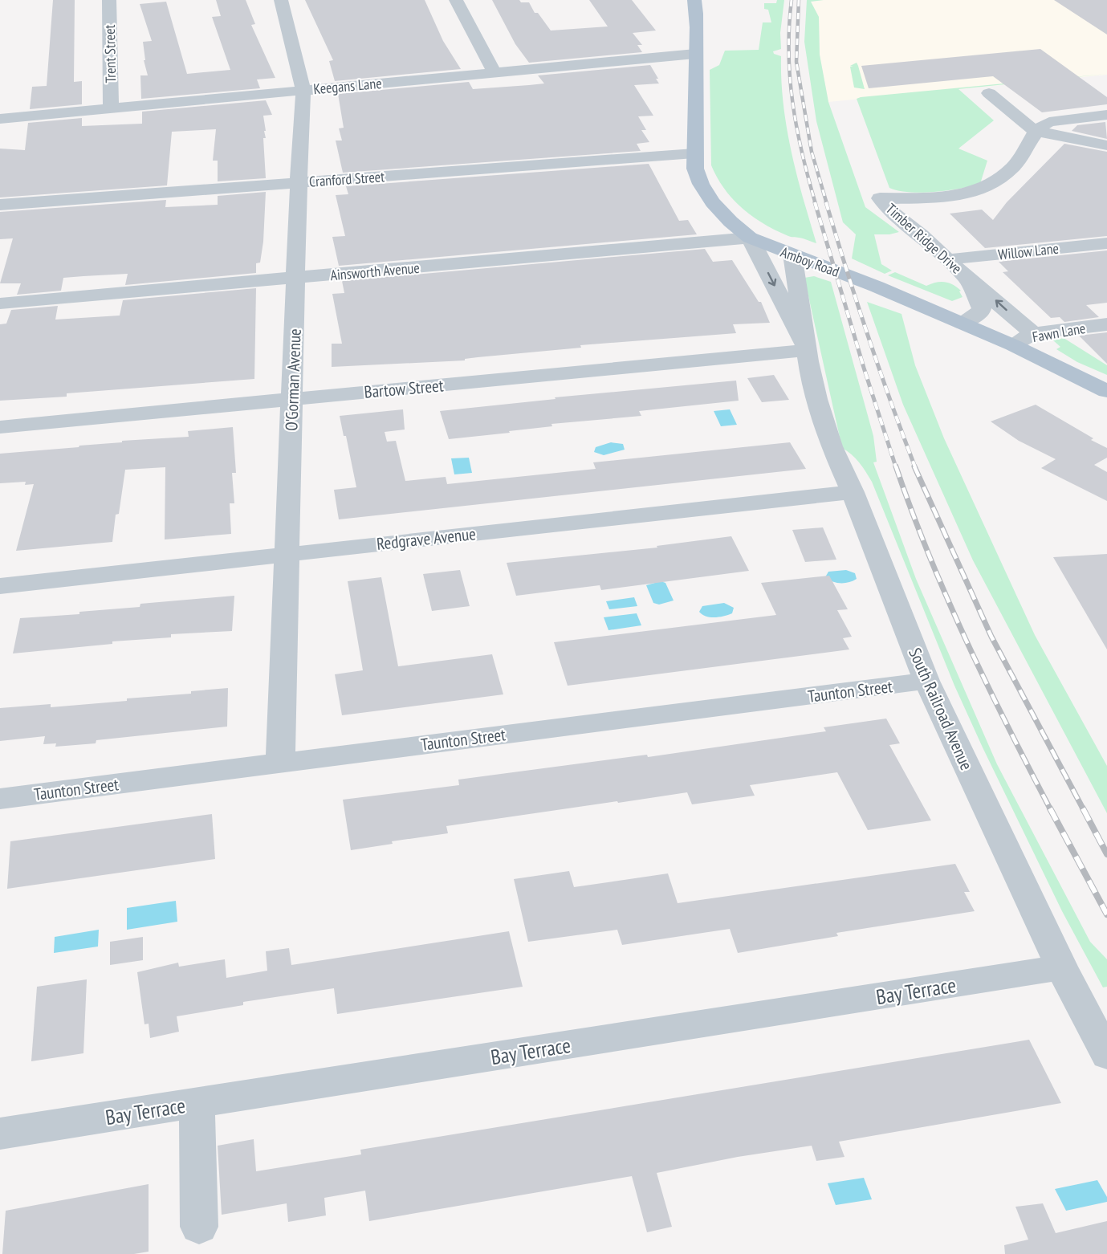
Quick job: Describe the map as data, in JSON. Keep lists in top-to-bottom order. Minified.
{"streets":{"main road":["Amboy Road"],"street":["Trent Street","Keegans Lane","Cranford Street","Timber Ridge Drive","Willow Lane","Ainsworth Avenue","Fawn Lane","O'Gorman Avenue","Bartow Street","Redgrave Avenue","Taunton Street","South Railroad Avenue","Bay Terrace"]},"crossings":[["Trent Street","Keegans Lane"],["Keegans Lane","Amboy Road"],["Keegans Lane","O'Gorman Avenue"],["Cranford Street","Amboy Road"],["Cranford Street","O'Gorman Avenue"],["Timber Ridge Drive","Willow Lane"],["Timber Ridge Drive","Amboy Road"],["Timber Ridge Drive","Fawn Lane"],["Amboy Road","Ainsworth Avenue"],["Amboy Road","Fawn Lane"],["Amboy Road","South Railroad Avenue"],["Ainsworth Avenue","O'Gorman Avenue"],["Ainsworth Avenue","South Railroad Avenue"],["O'Gorman Avenue","Bartow Street"],["O'Gorman Avenue","Redgrave Avenue"],["O'Gorman Avenue","Taunton Street"],["Bartow Street","South Railroad Avenue"],["Redgrave Avenue","South Railroad Avenue"],["Taunton Street","South Railroad Avenue"],["South Railroad Avenue","Bay Terrace"]]}
